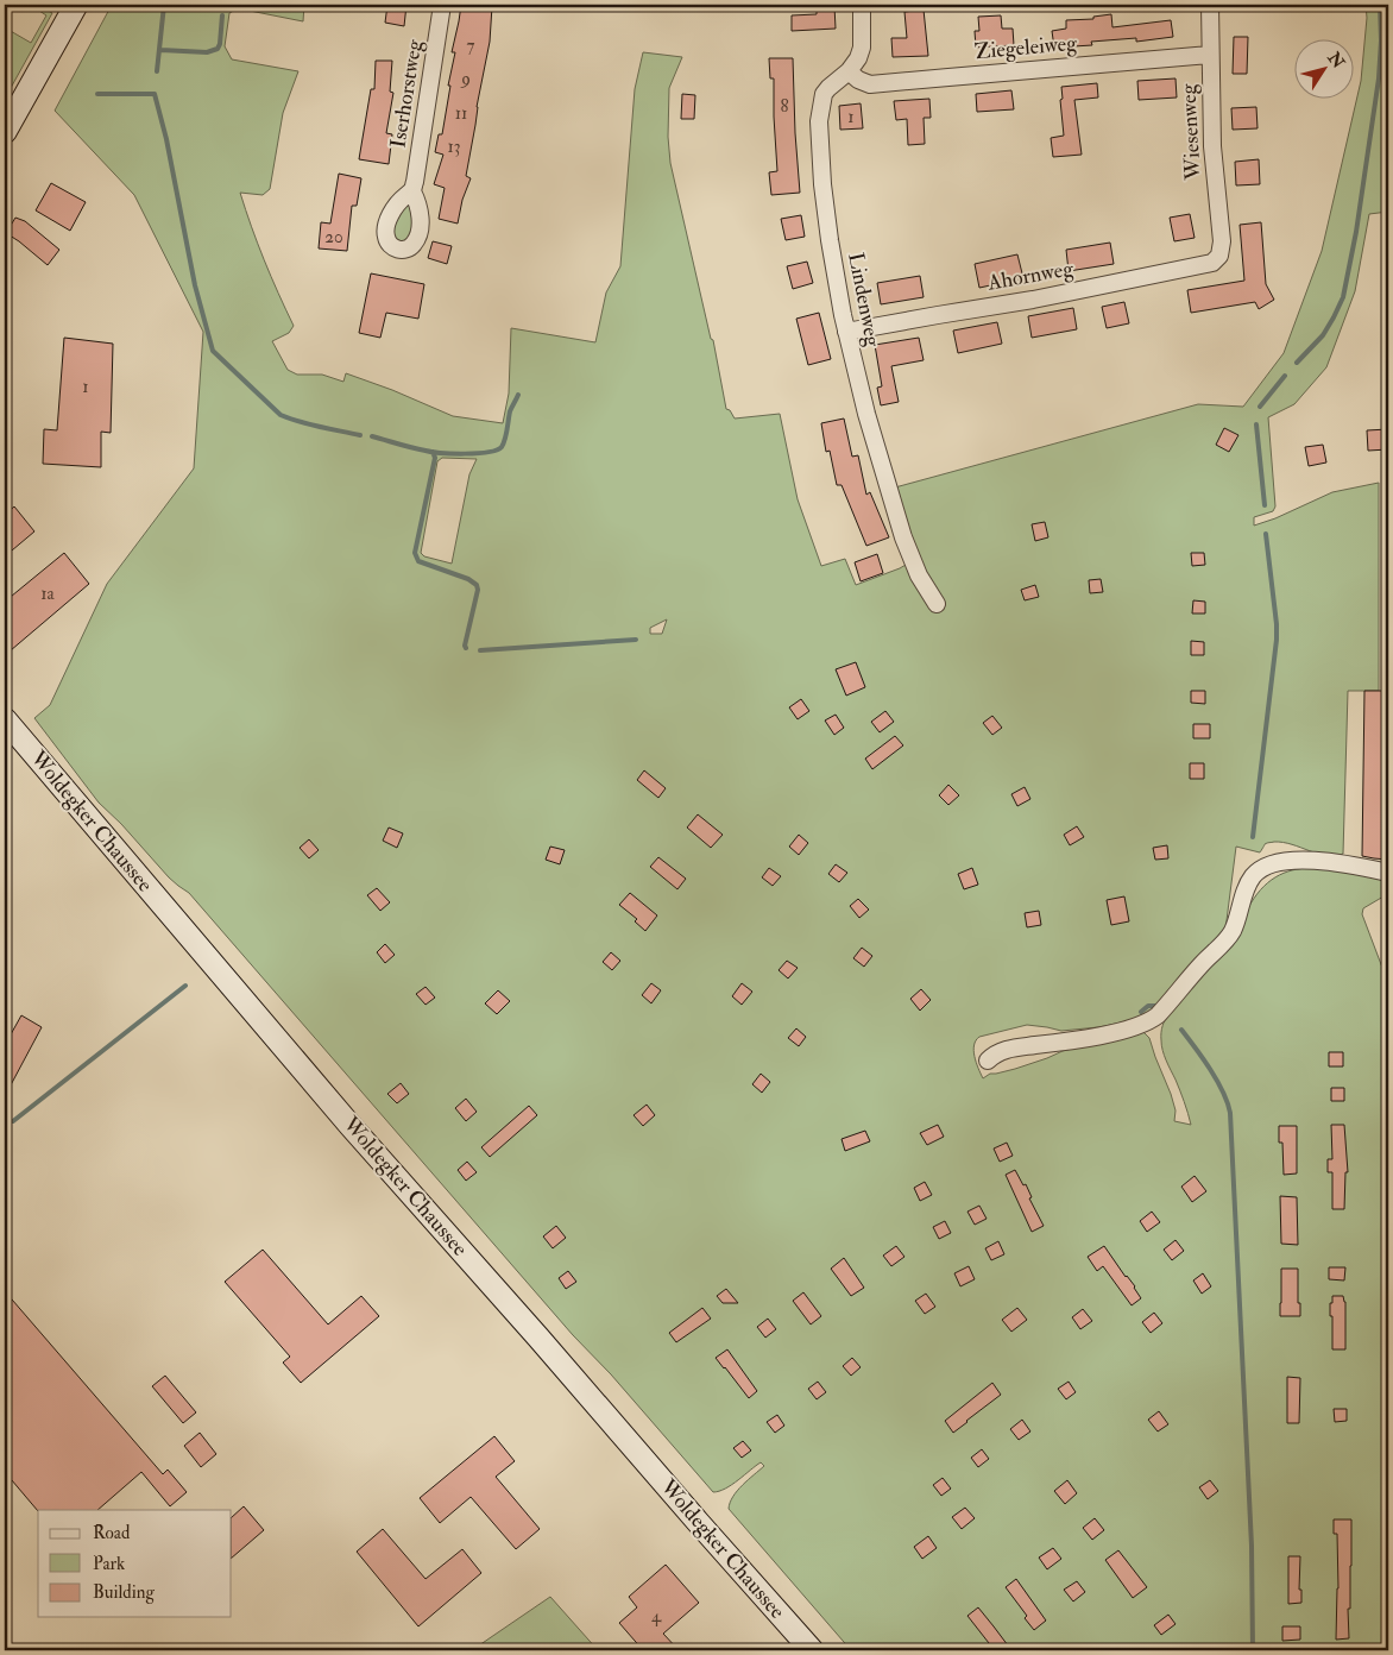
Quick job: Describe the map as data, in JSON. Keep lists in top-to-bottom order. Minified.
{"streets":{"main road":["Woldegker Chaussee"],"street":["Ziegeleiweg","Iserhorstweg","Wiesenweg","Ahornweg","Lindenweg"]},"crossings":[["Ziegeleiweg","Wiesenweg"],["Ziegeleiweg","Lindenweg"],["Wiesenweg","Ahornweg"],["Ahornweg","Lindenweg"]],"house_numbers":["7","9","8","11","1","13","20","1","1a","4"],"legend":["Road","Park","Building"],"north":"top right"}
